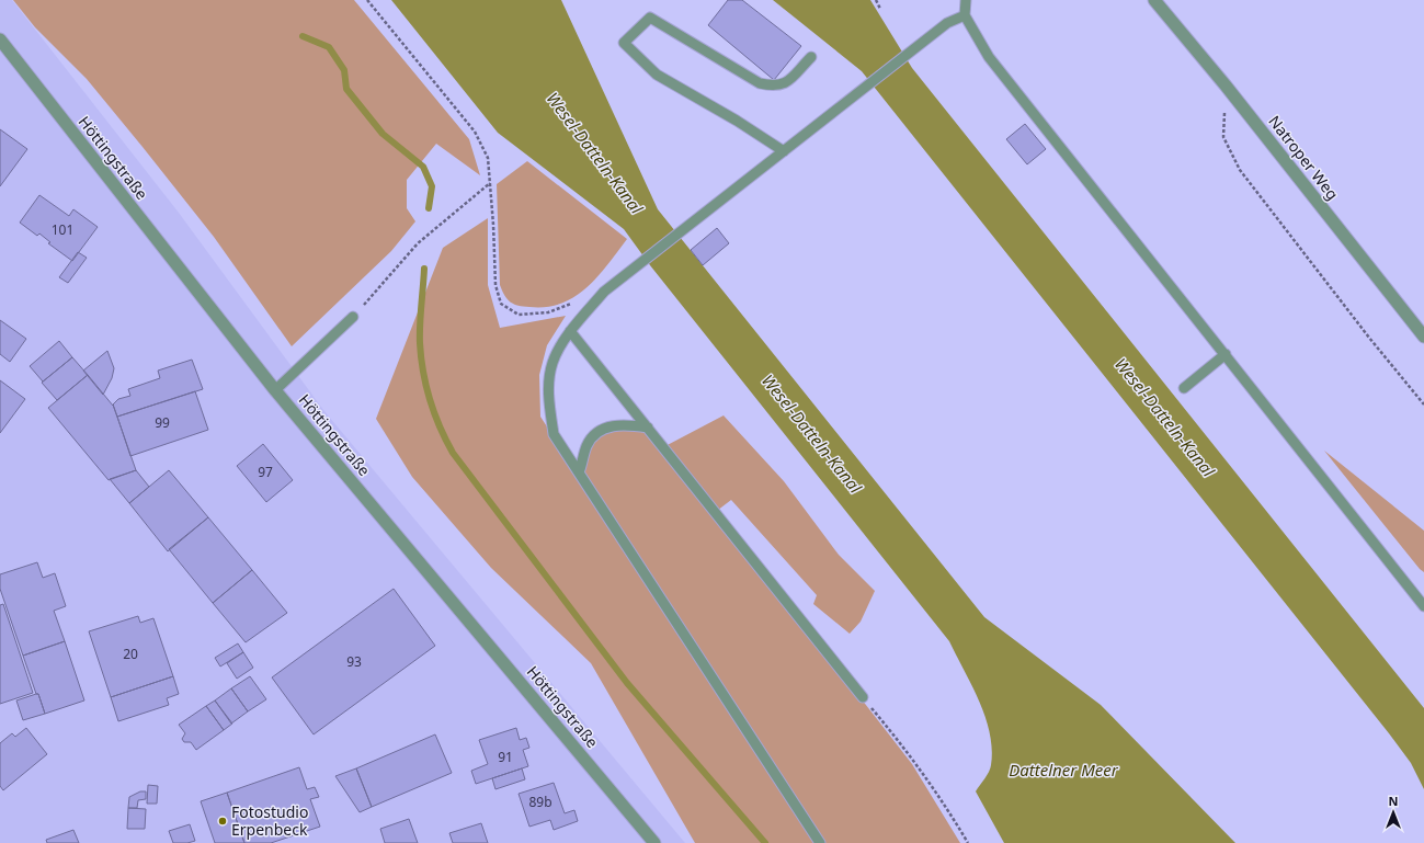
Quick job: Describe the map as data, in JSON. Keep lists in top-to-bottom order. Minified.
{"streets":{"street":["Höttingstraße","Natroper Weg"]},"water":["Wesel-Datteln-Kanal","Dattelner Meer"],"places":["Fotostudio Erpenbeck"],"house_numbers":["101","99","97","20","93","91","89b"],"north":"top"}
